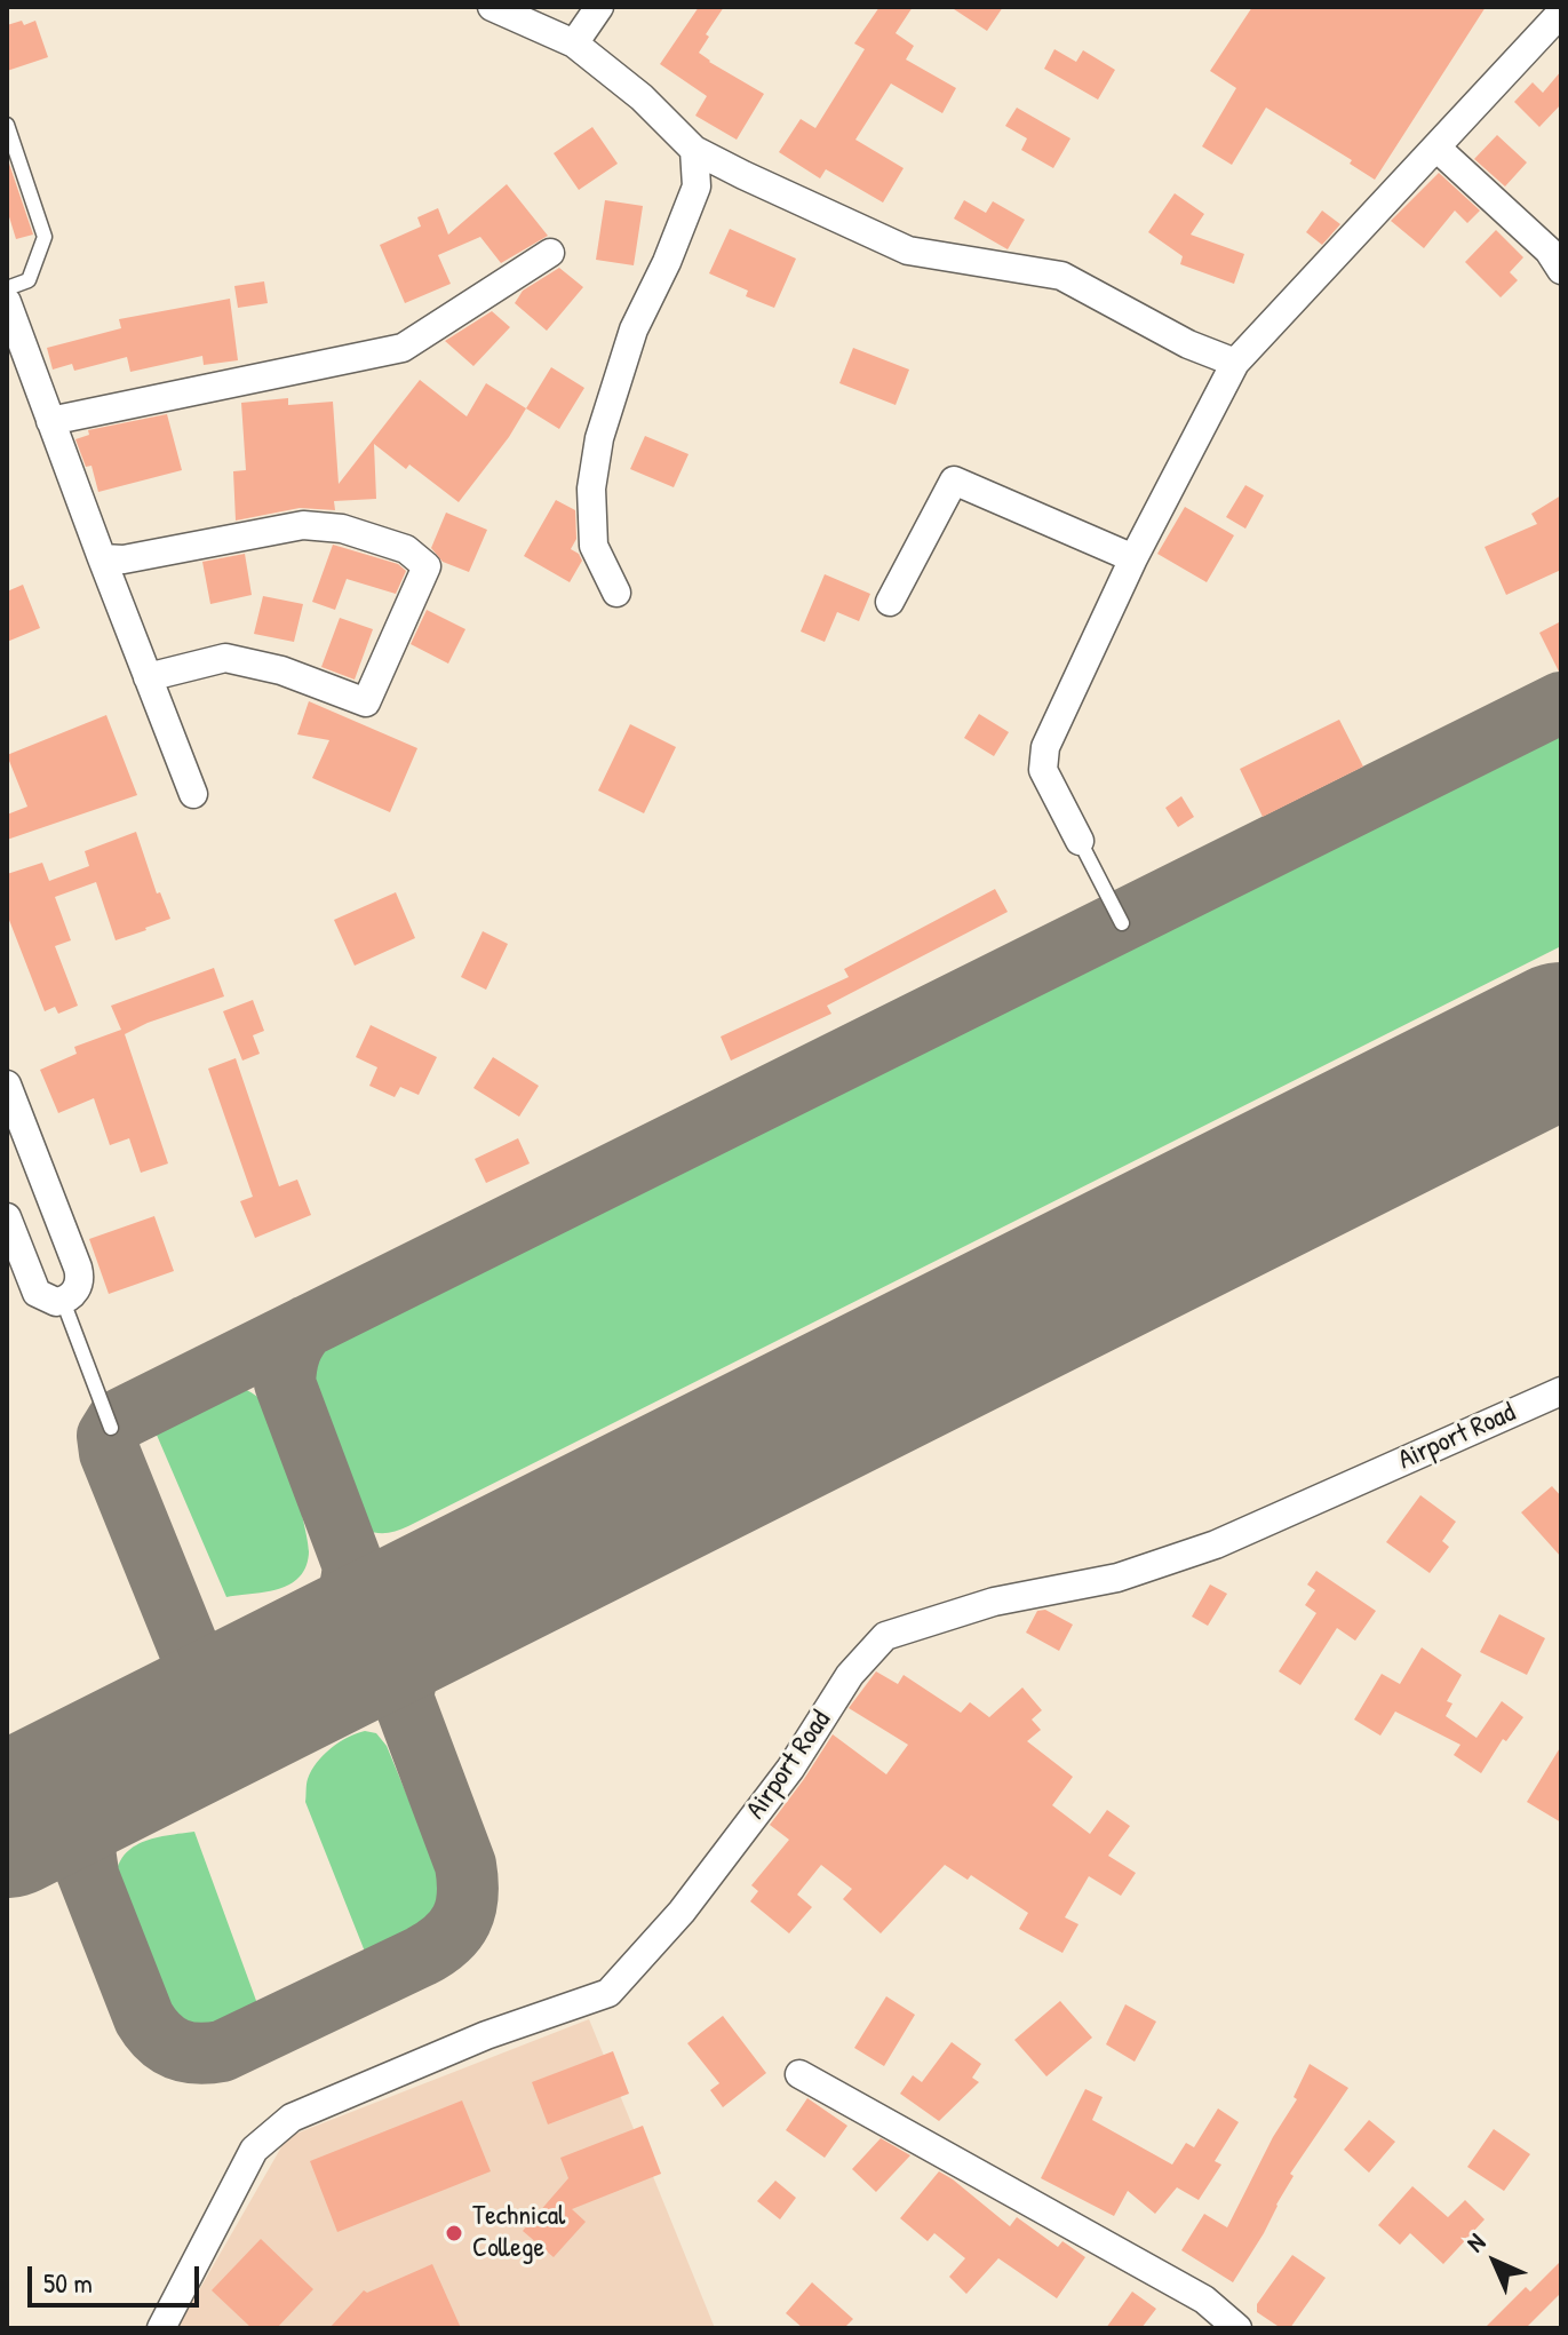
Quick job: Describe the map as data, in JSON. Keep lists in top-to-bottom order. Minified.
{"streets":{"street":["Airport Road"]},"places":["Technical College"],"scale_bar":"50 m","north":"top left"}
